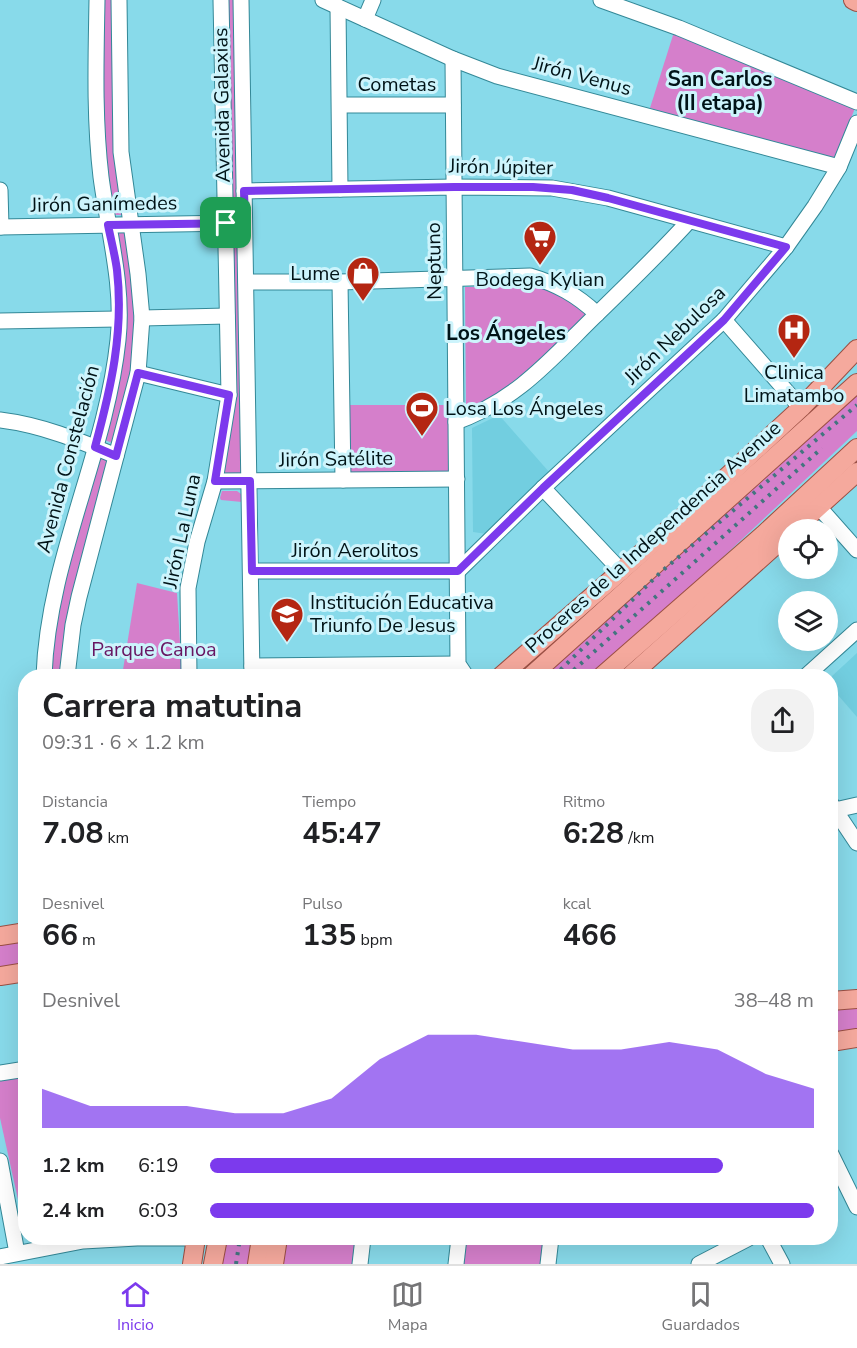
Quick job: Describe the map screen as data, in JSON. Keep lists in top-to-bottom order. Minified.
{"streets":{"main road":["Proceres de la Independencia Avenue"],"street":["Jirón Venus","Cometas","Avenida Galaxias","Jirón Júpiter","Jirón Ganímedes","Neptuno","Jirón Nebulosa","Avenida Constelación","Jirón Satélite","Jirón La Luna","Jirón Aerolitos"]},"crossings":[["Jirón Venus","Neptuno"],["Jirón Venus","Jirón Nebulosa"],["Cometas","Neptuno"],["Avenida Galaxias","Jirón Júpiter"],["Avenida Galaxias","Jirón Ganímedes"],["Avenida Galaxias","Jirón Satélite"],["Avenida Galaxias","Jirón La Luna"],["Avenida Galaxias","Jirón Aerolitos"],["Jirón Júpiter","Neptuno"],["Jirón Júpiter","Jirón Nebulosa"],["Jirón Ganímedes","Avenida Constelación"],["Neptuno","Jirón Nebulosa"],["Neptuno","Jirón Satélite"],["Neptuno","Jirón Aerolitos"],["Jirón Nebulosa","Jirón Aerolitos"],["Jirón Satélite","Jirón La Luna"]],"districts":["San Carlos (II etapa)","Los Ángeles"],"parks":["Parque Canoa"],"places":{"supermarket":["Bodega Kylian"],"shop":["Lume"],"hospital":["Clinica Limatambo"],"sports":["Losa Los Ángeles"],"school or university":["Institución Educativa Triunfo De Jesus"]},"page":{"heading":["Carrera matutina","09:31 · 6 × 1.2 km"],"stats":[["Distancia","7.08 km"],["Tiempo","45:47"],["Ritmo","6:28 /km"],["Desnivel","66 m"],["Pulso","135 bpm"],["kcal","466"]],"chart":["Desnivel","38–48 m"],"list":[{"name":"1.2 km","note":"6:19"},{"name":"2.4 km","note":"6:03"}],"tabs":["Inicio","Mapa","Guardados"]}}
